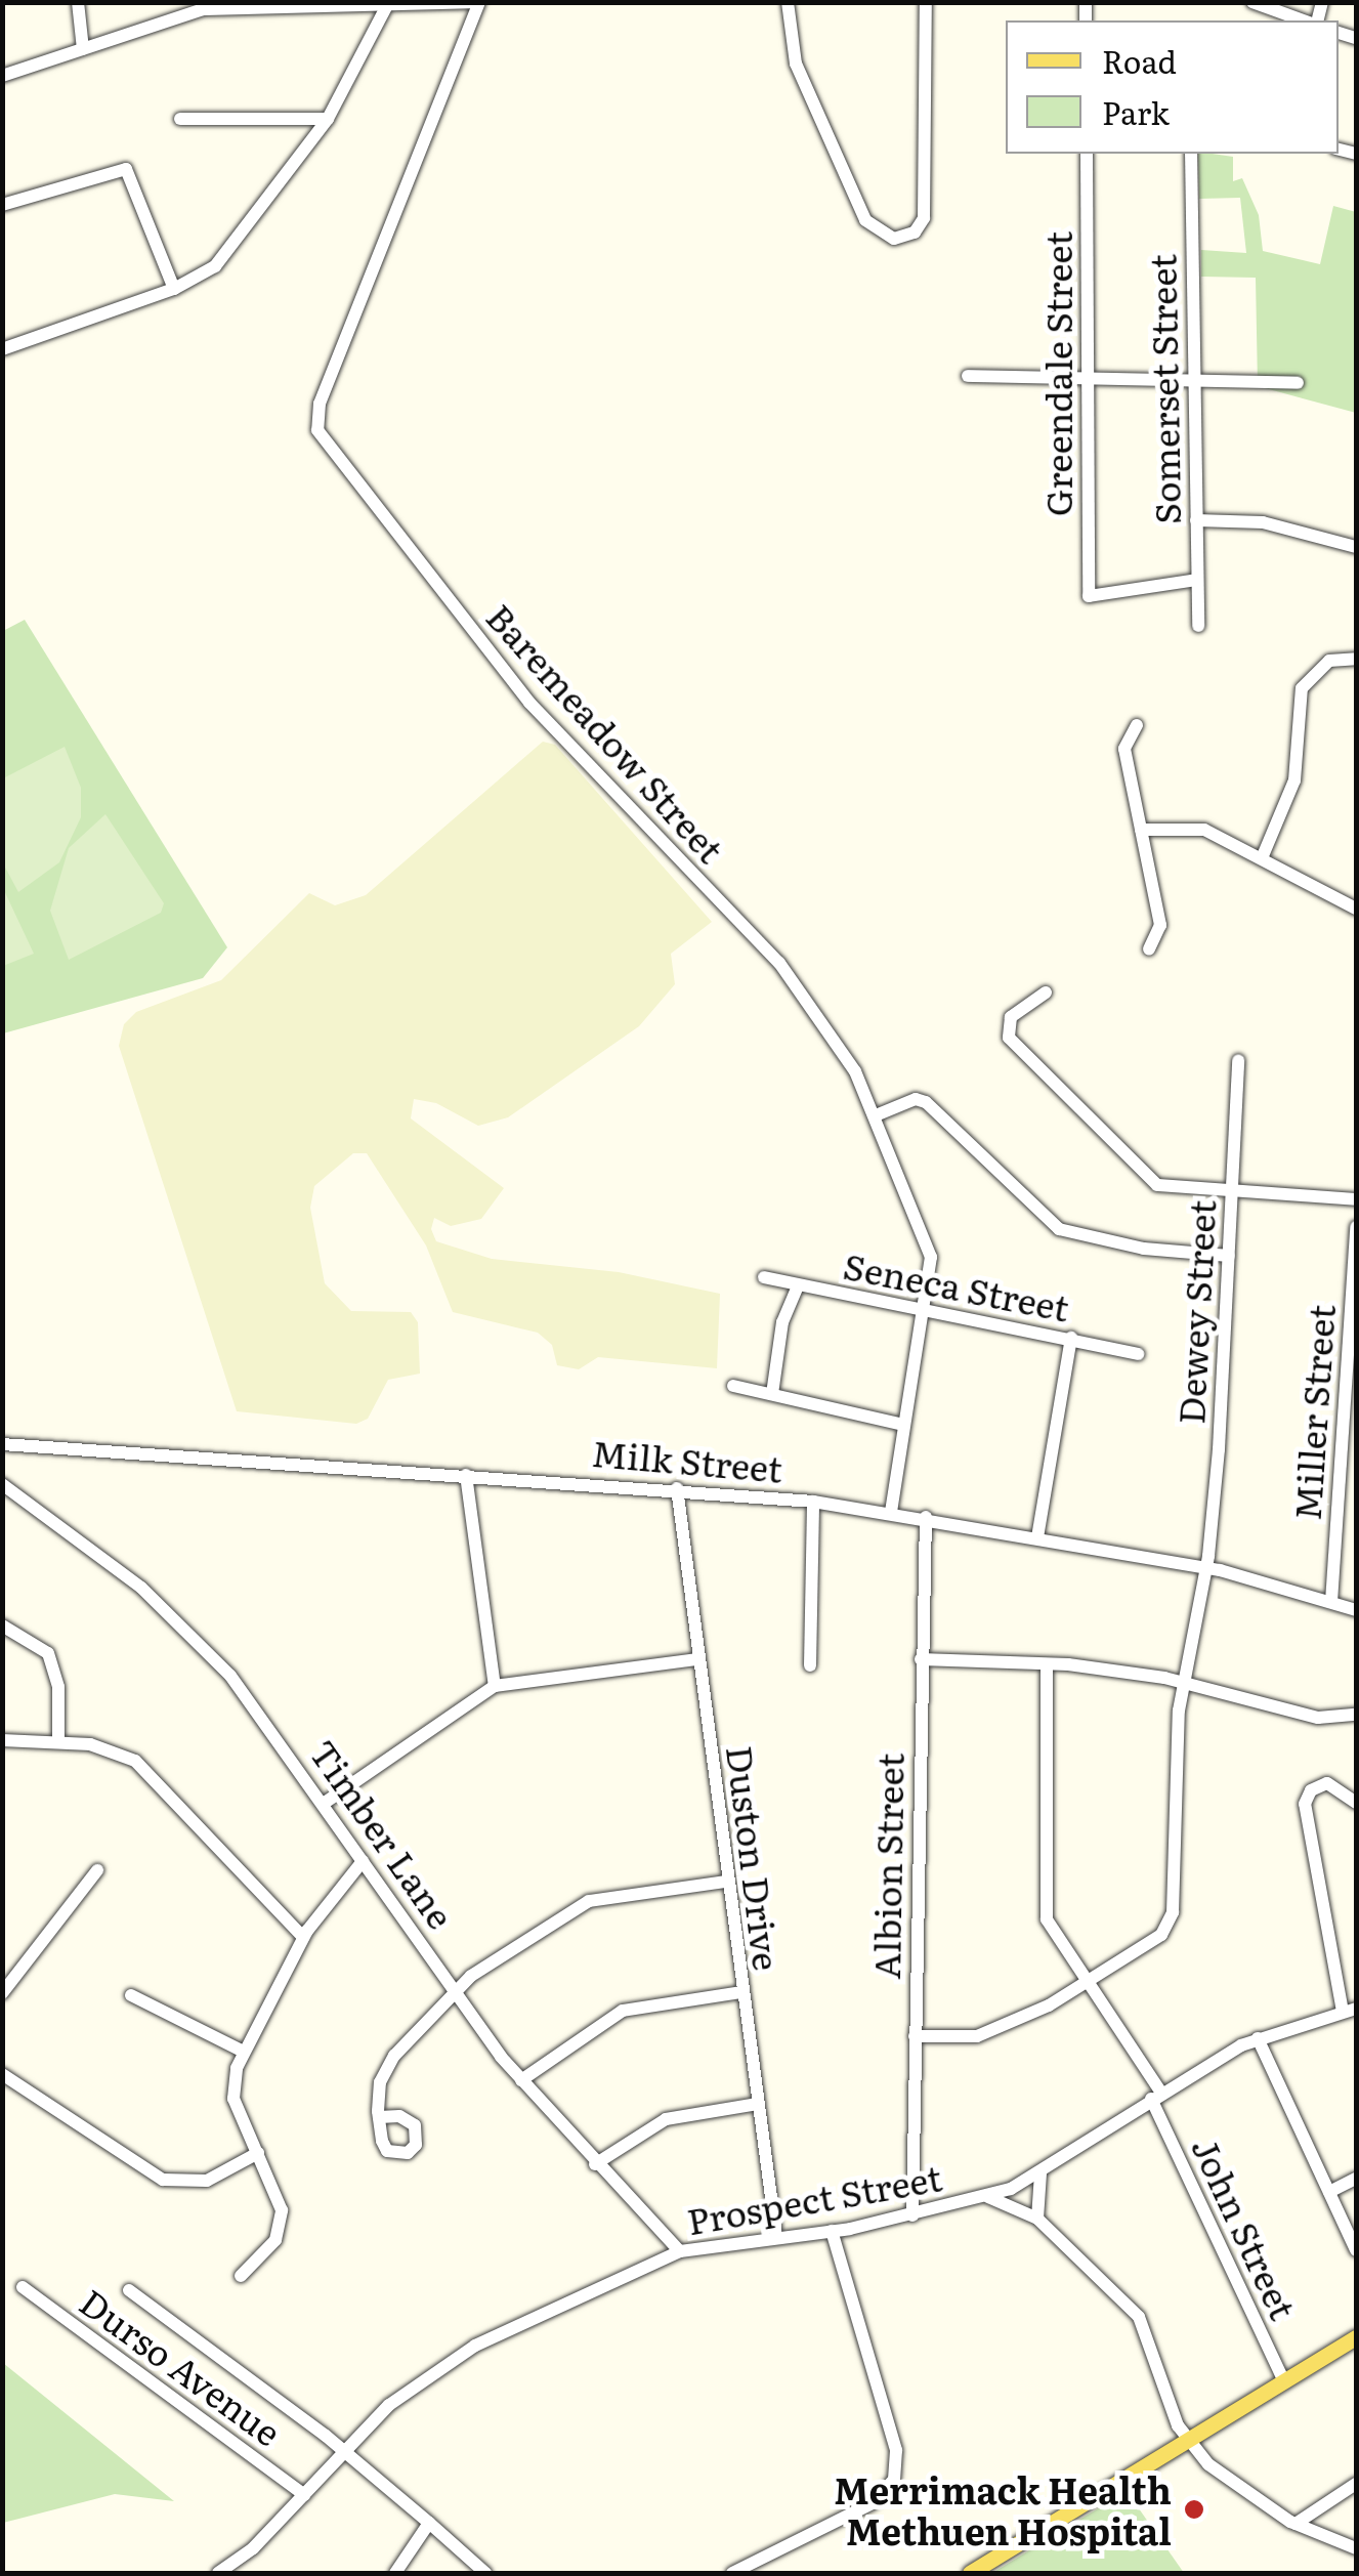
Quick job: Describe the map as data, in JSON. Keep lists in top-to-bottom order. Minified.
{"streets":{"street":["Greendale Street","Somerset Street","Baremeadow Street","Seneca Street","Dewey Street","Miller Street","Milk Street","Timber Lane","Duston Drive","Albion Street","Prospect Street","John Street","Durso Avenue"]},"crossings":[["Greendale Street","Somerset Street"],["Baremeadow Street","Seneca Street"],["Baremeadow Street","Milk Street"],["Dewey Street","Milk Street"],["Dewey Street","Albion Street"],["Dewey Street","John Street"],["Miller Street","Milk Street"],["Milk Street","Duston Drive"],["Milk Street","Albion Street"],["Timber Lane","Prospect Street"],["Duston Drive","Prospect Street"],["Albion Street","Prospect Street"],["Prospect Street","John Street"],["Prospect Street","Durso Avenue"]],"places":["Merrimack Health Methuen Hospital"],"legend":["Road","Park"]}
